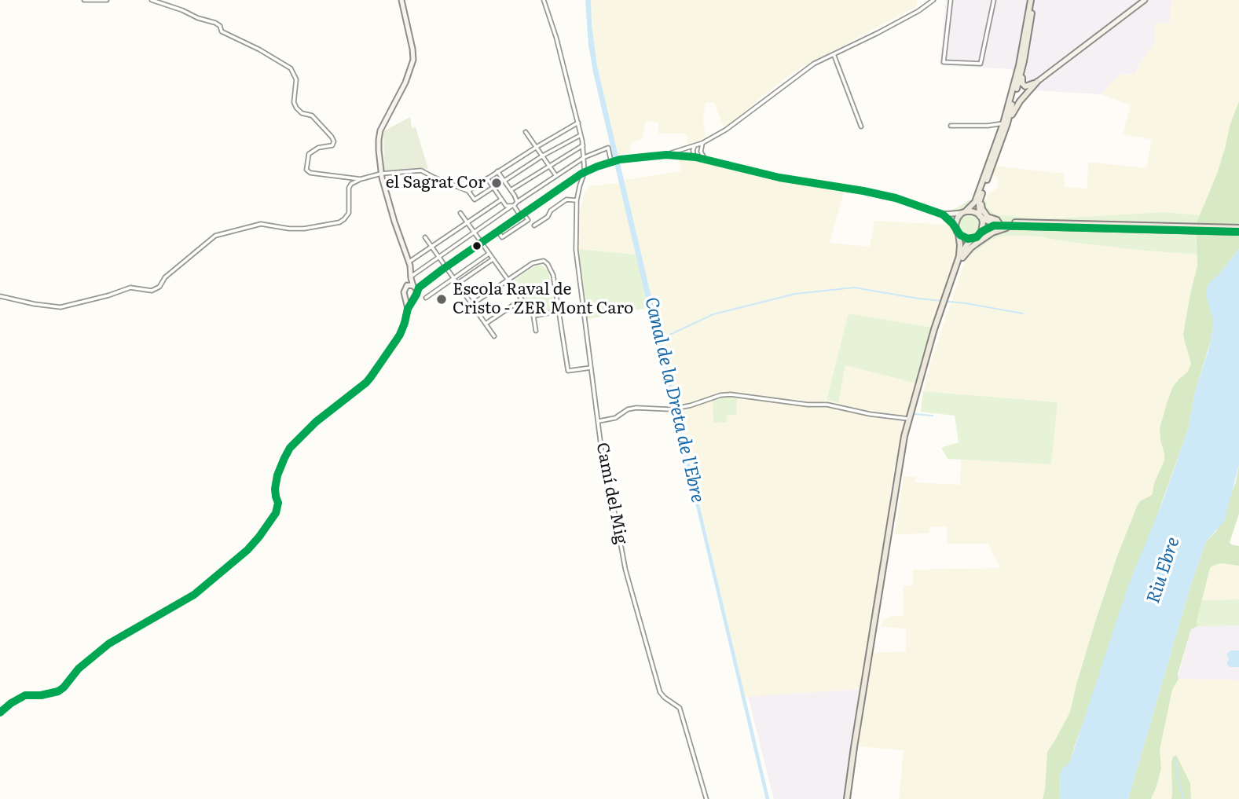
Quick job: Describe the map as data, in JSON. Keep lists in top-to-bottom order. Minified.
{"streets":{"street":["Camí del Mig"]},"water":["Canal de la Dreta de l'Ebre","Riu Ebre"],"places":["el Sagrat Cor","Escola Raval de Cristo - ZER Mont Caro"]}
